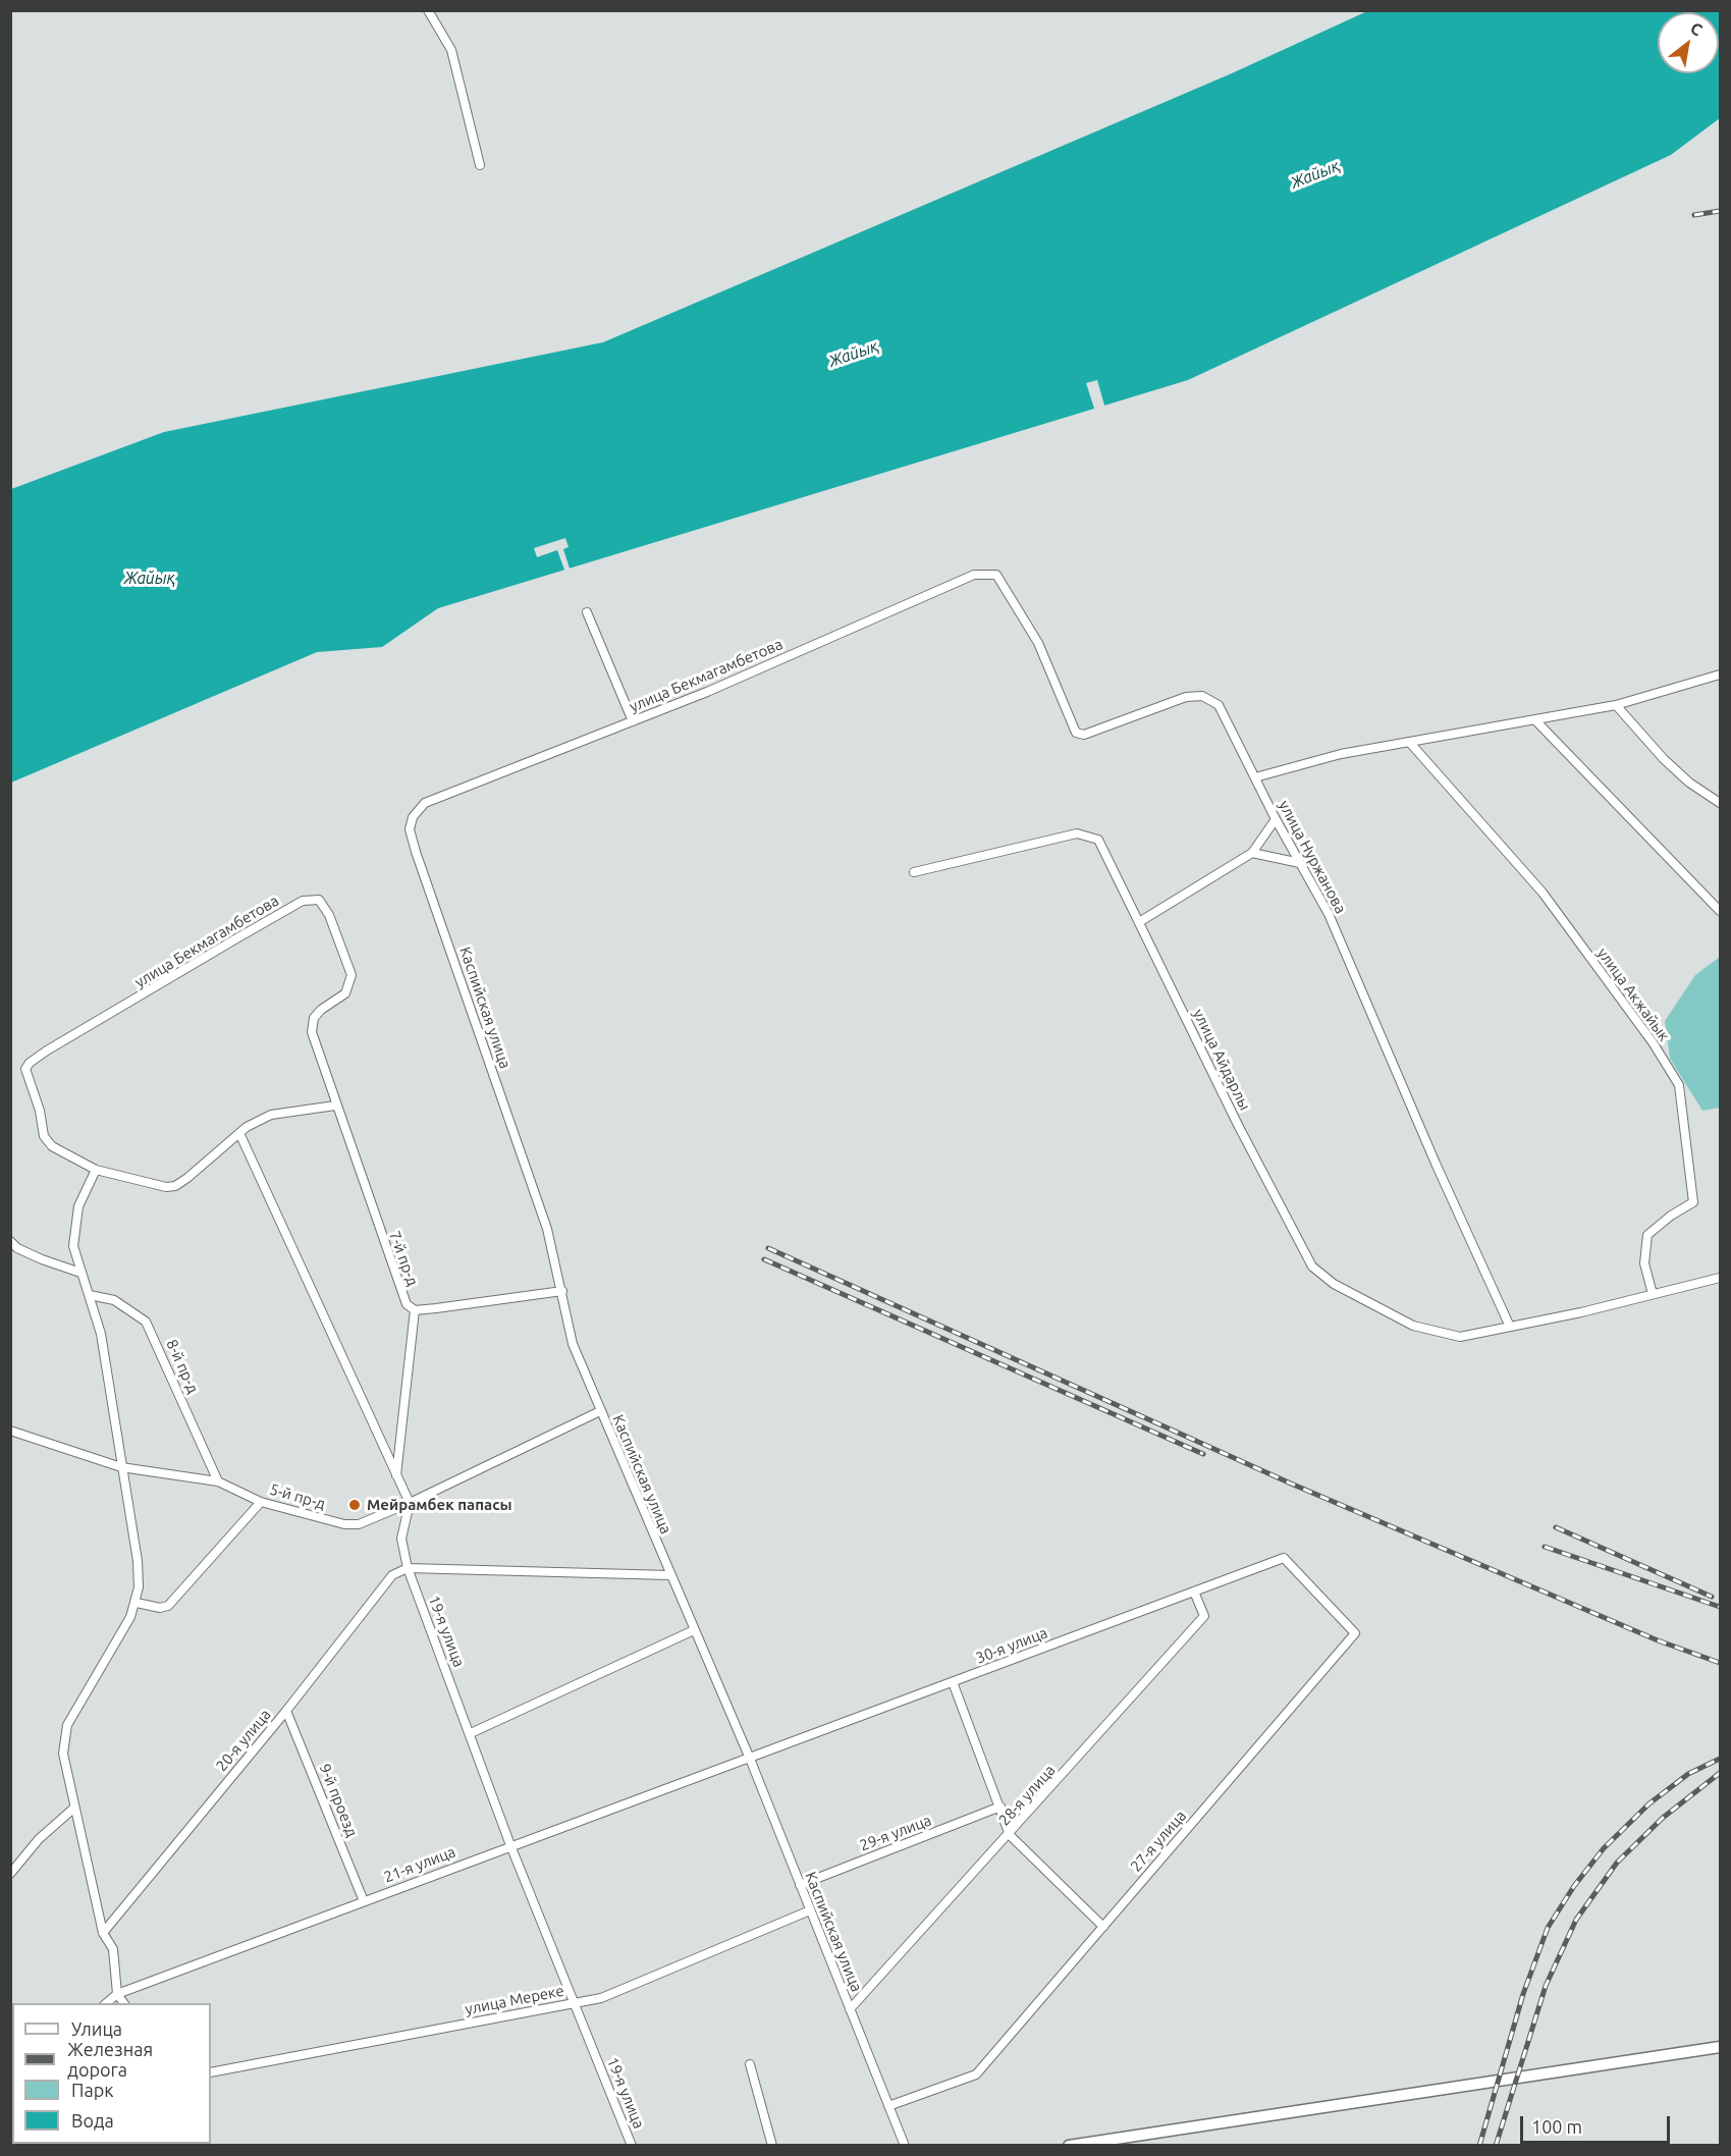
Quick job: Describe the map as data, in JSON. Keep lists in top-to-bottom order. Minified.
{"streets":{"street":["улица Бекмагамбетова","улица Нуржанова","улица Акжайык","Каспийская улица","улица Айдарлы","7-й пр-д","8-й пр-д","5-й пр-д","19-я улица","30-я улица","20-я улица","28-я улица","9-й проезд","29-я улица","27-я улица","21-я улица","улица Мереке"]},"crossings":[["улица Бекмагамбетова","улица Нуржанова"],["улица Бекмагамбетова","Каспийская улица"],["улица Бекмагамбетова","7-й пр-д"],["улица Нуржанова","улица Айдарлы"],["улица Акжайык","улица Айдарлы"],["Каспийская улица","5-й пр-д"],["Каспийская улица","30-я улица"],["Каспийская улица","28-я улица"],["Каспийская улица","29-я улица"],["Каспийская улица","27-я улица"],["Каспийская улица","21-я улица"],["Каспийская улица","улица Мереке"],["8-й пр-д","5-й пр-д"],["5-й пр-д","19-я улица"],["19-я улица","20-я улица"],["19-я улица","21-я улица"],["19-я улица","улица Мереке"],["30-я улица","28-я улица"],["30-я улица","27-я улица"],["30-я улица","21-я улица"],["20-я улица","9-й проезд"],["9-й проезд","21-я улица"]],"water":["Жайық"],"places":["Мейрамбек папасы"],"legend":["Улица","Железная дорога","Парк","Вода"],"scale_bar":"100 m","north":"top right"}
